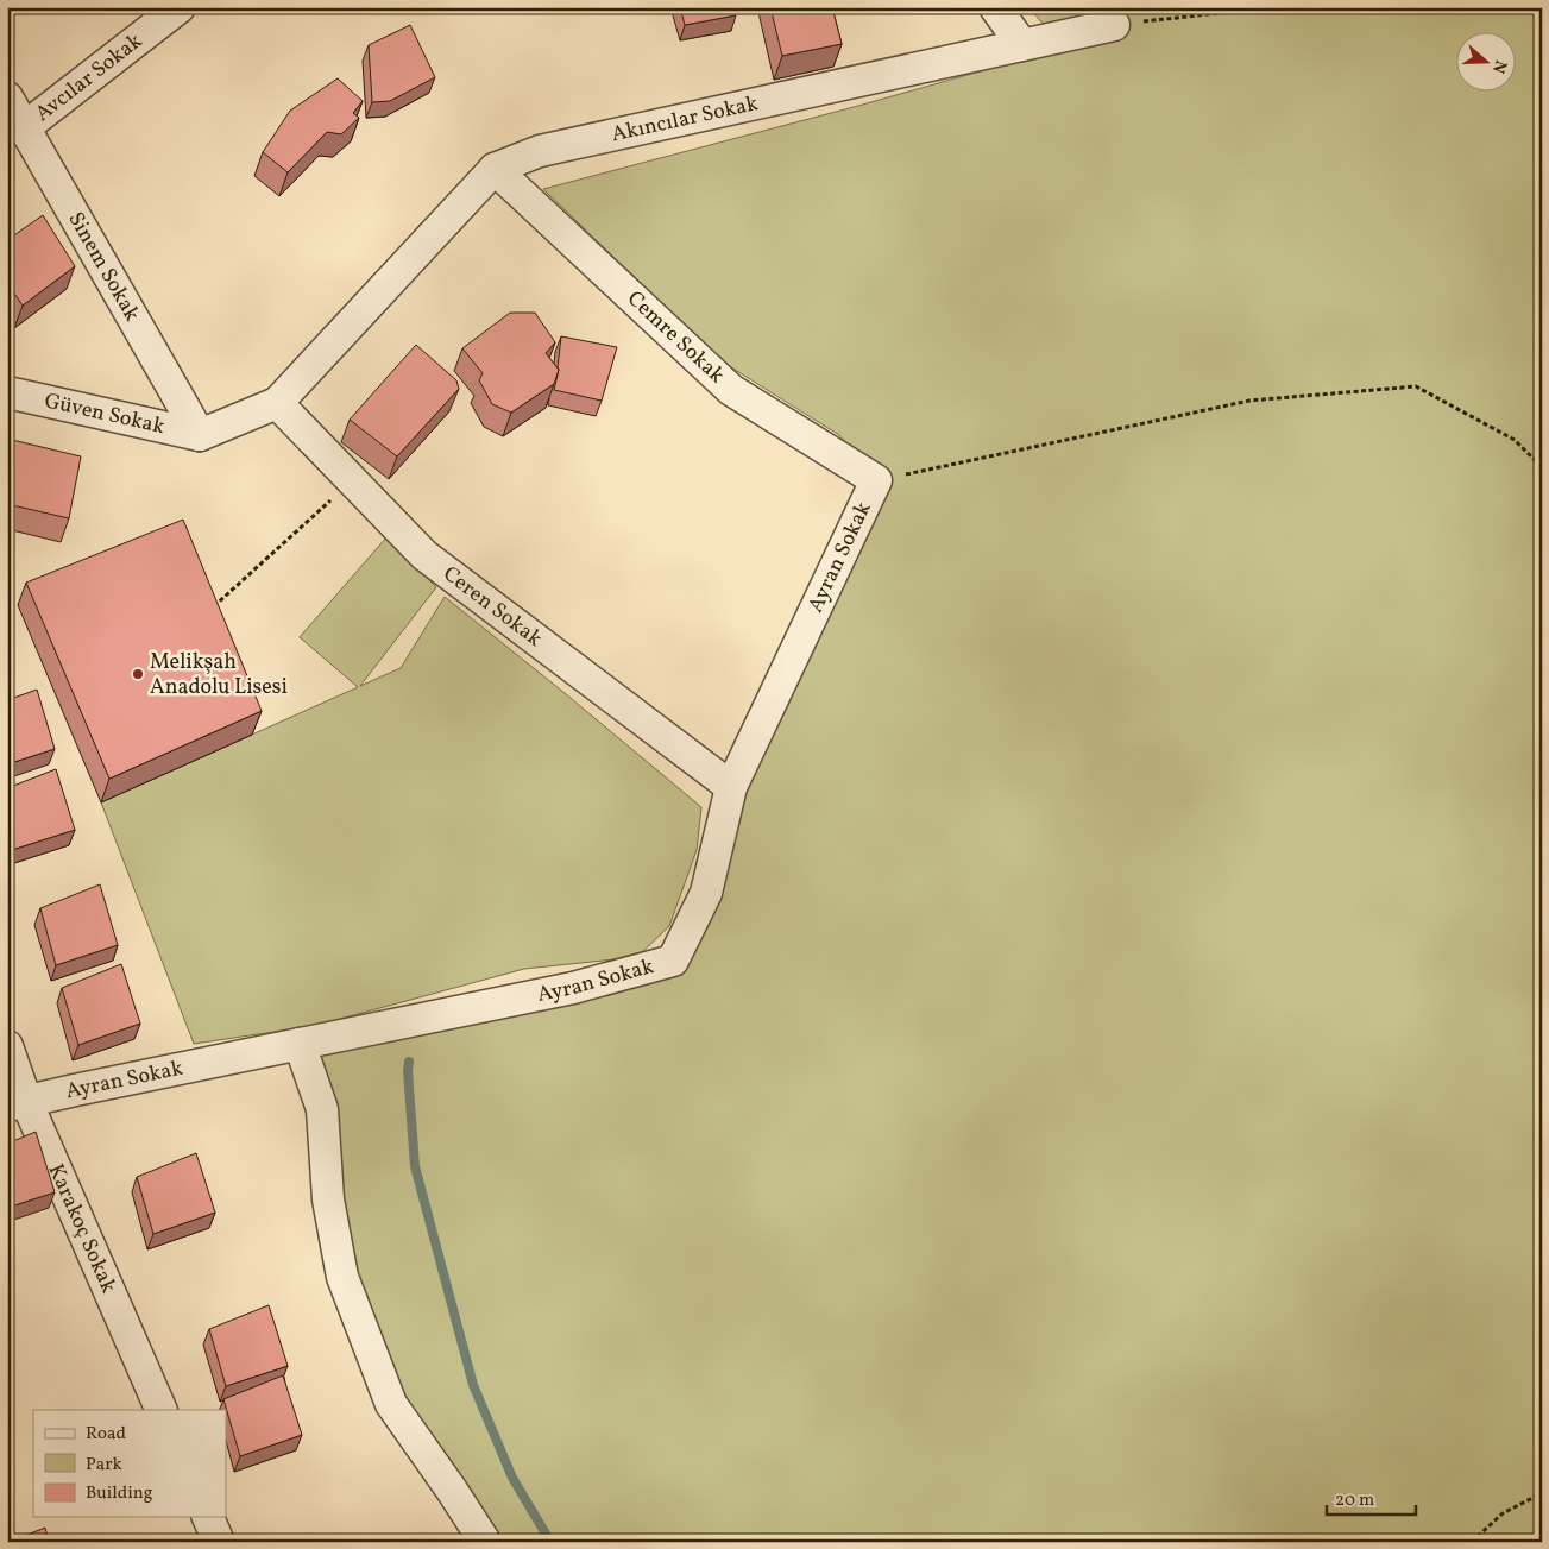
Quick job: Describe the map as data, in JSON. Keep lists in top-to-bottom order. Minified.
{"streets":{"street":["Avcılar Sokak","Akıncılar Sokak","Sinem Sokak","Cemre Sokak","Güven Sokak","Ayran Sokak","Ceren Sokak","Karakoç Sokak"]},"crossings":[["Avcılar Sokak","Sinem Sokak"],["Akıncılar Sokak","Sinem Sokak"],["Akıncılar Sokak","Cemre Sokak"],["Akıncılar Sokak","Güven Sokak"],["Akıncılar Sokak","Ceren Sokak"],["Sinem Sokak","Güven Sokak"],["Cemre Sokak","Ayran Sokak"],["Ayran Sokak","Ceren Sokak"],["Ayran Sokak","Karakoç Sokak"]],"places":["Melikşah Anadolu Lisesi"],"legend":["Road","Park","Building"],"scale_bar":"20 m","north":"right"}
